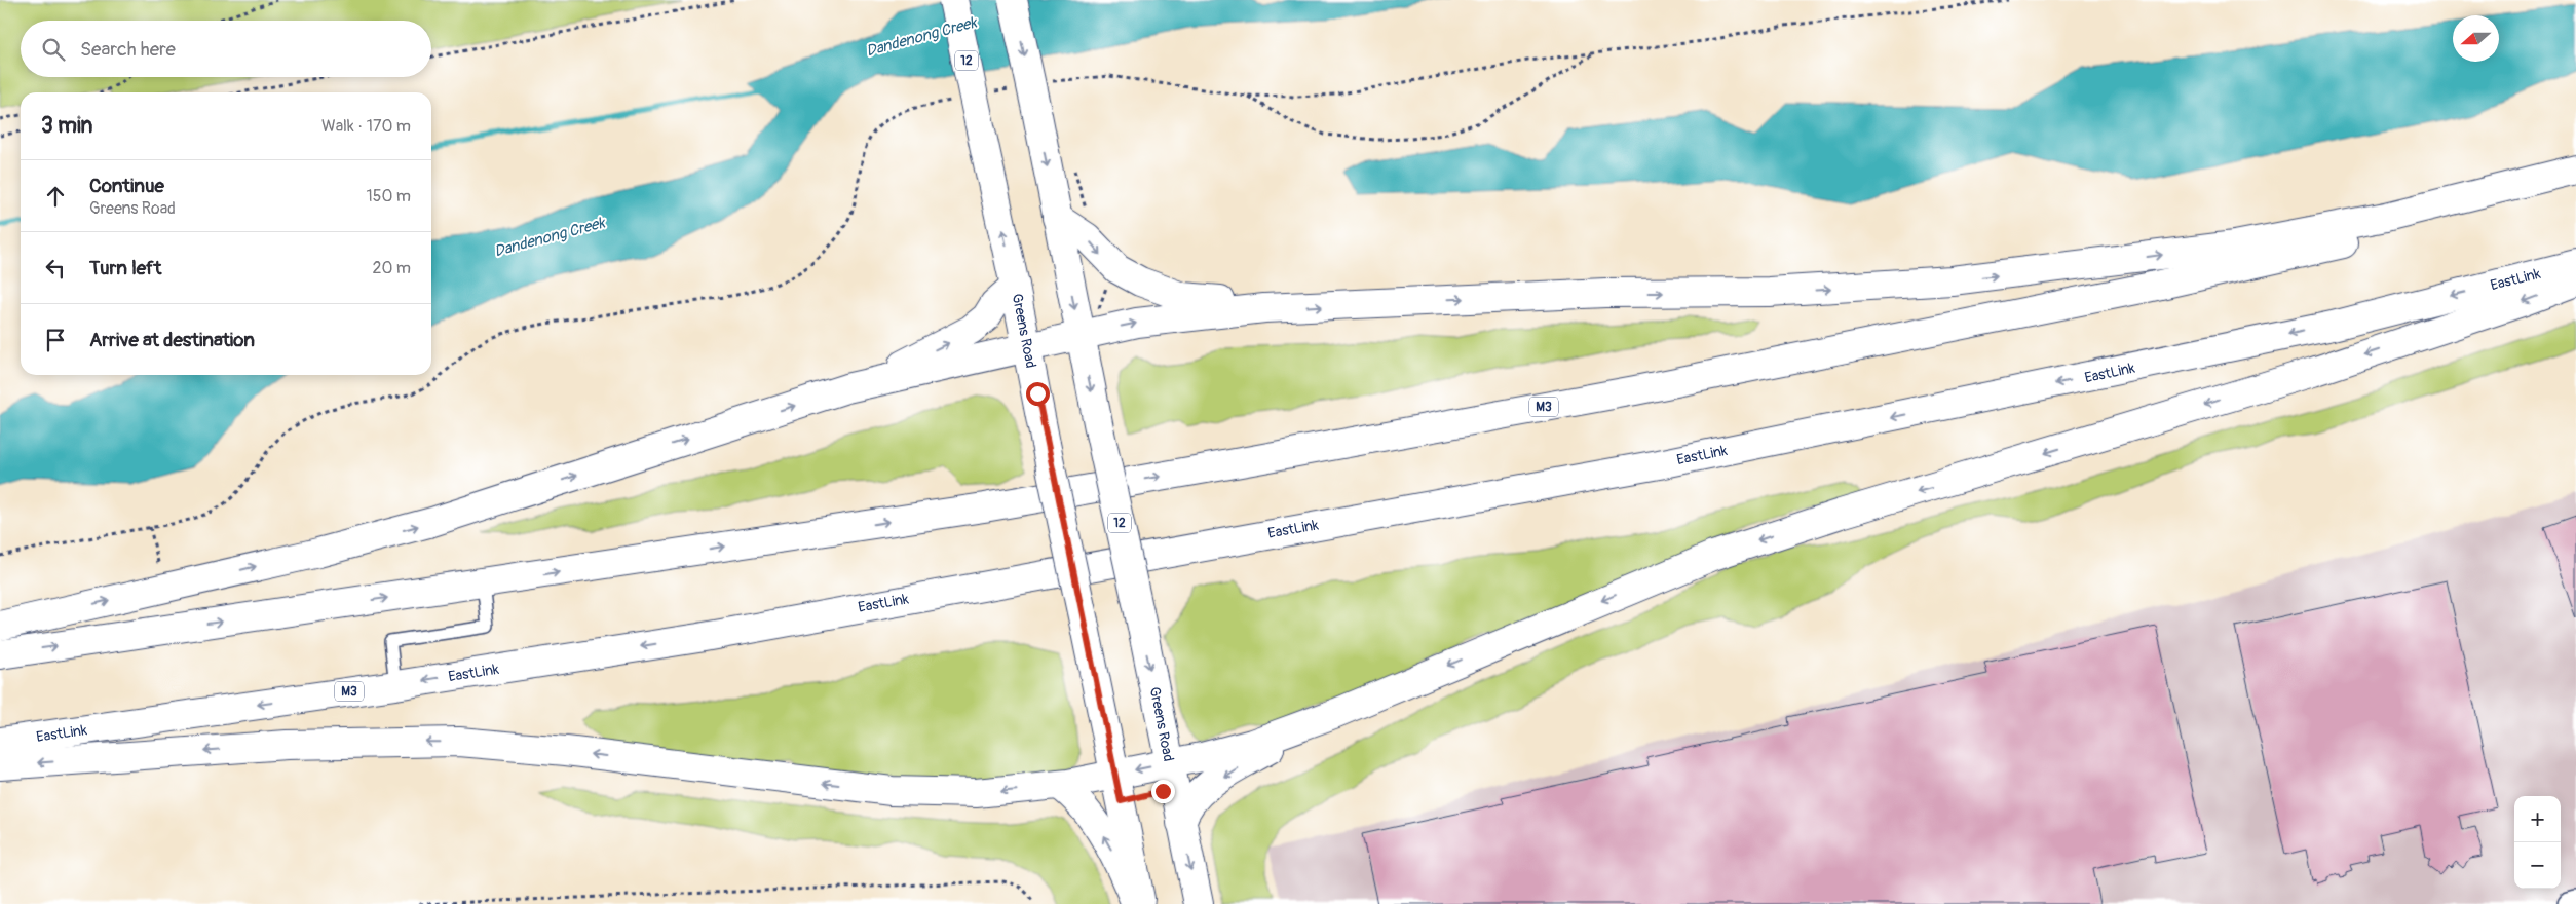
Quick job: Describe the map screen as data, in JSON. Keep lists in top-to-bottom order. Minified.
{"streets":{"main road":["12","EastLink","Greens Road","M3"]},"water":["Dandenong Creek"],"north":"left","page":{"search":"Search here","heading":["3 min","Walk · 170 m"],"list":[["Continue","Greens Road","150 m"],["Turn left","20 m"],"Arrive at destination"],"map_buttons":["+","−"]}}
